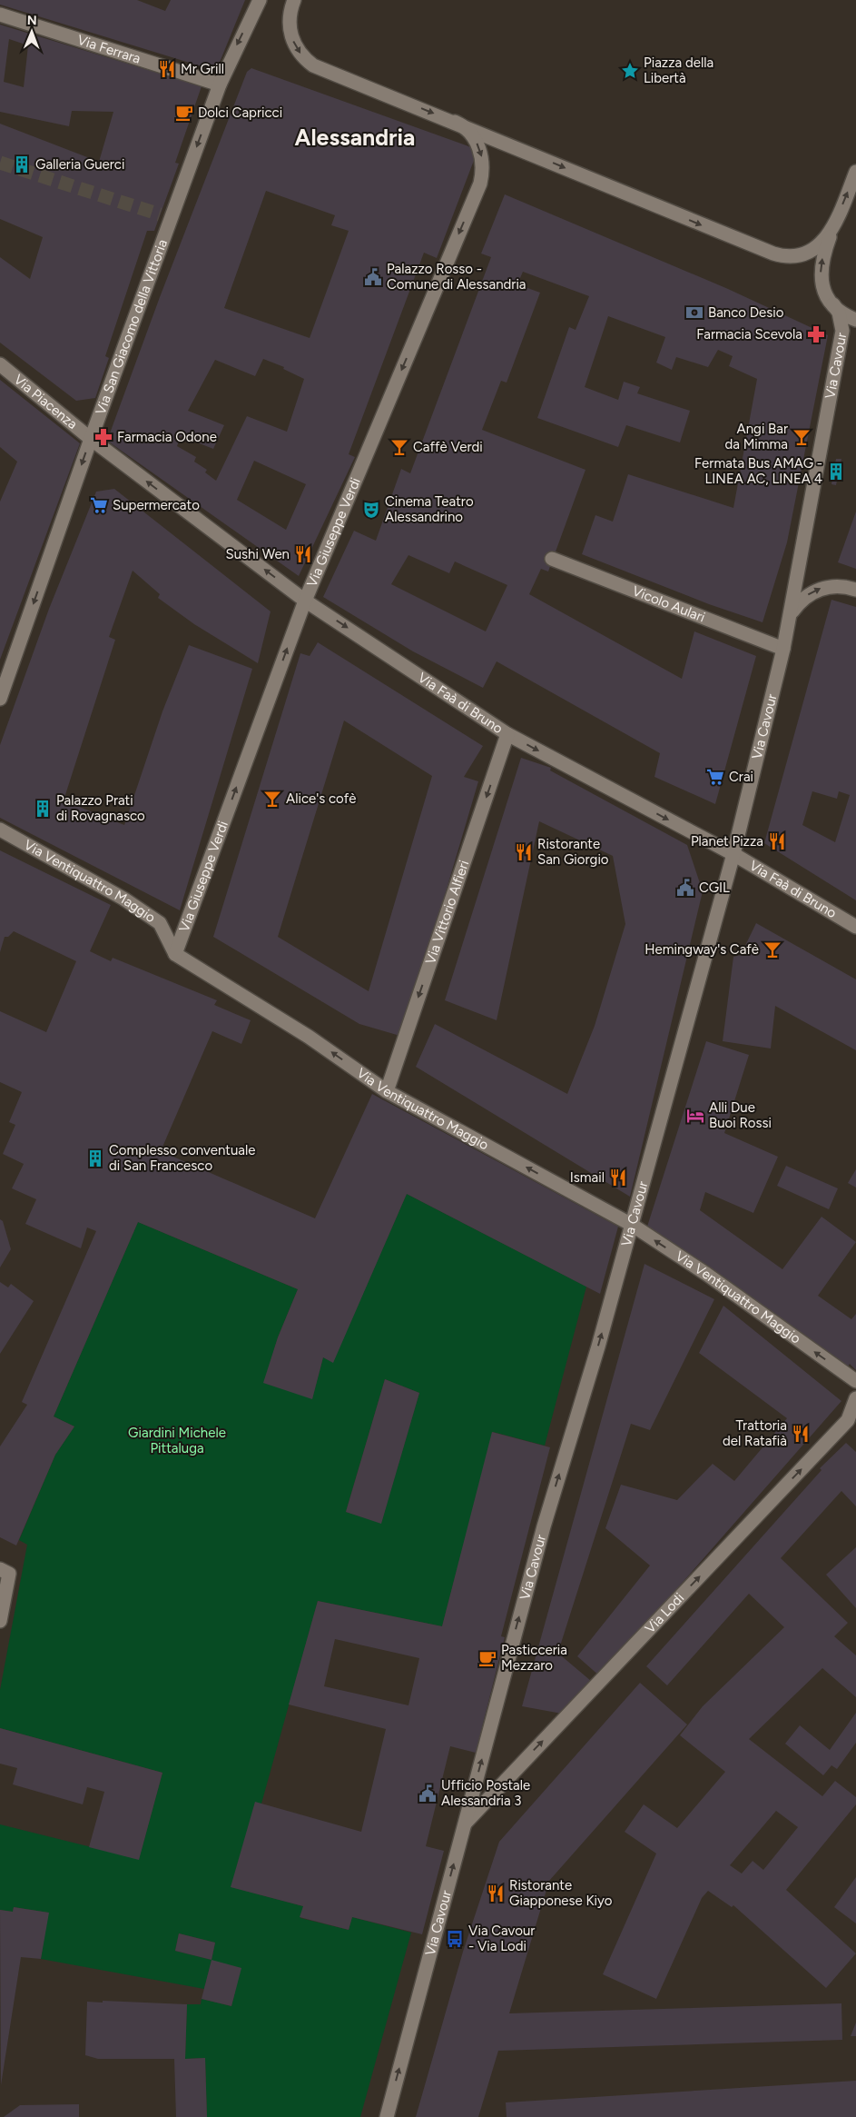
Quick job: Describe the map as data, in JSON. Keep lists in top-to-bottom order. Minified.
{"streets":{"street":["Via Ferrara","Via San Giacomo della Vittoria","Via Cavour","Via Piacenza","Via Giuseppe Verdi","Vicolo Aulari","Via Faà di Bruno","Via Ventiquattro Maggio","Via Vittorio Alfieri","Via Lodi"]},"crossings":[["Via Ferrara","Via San Giacomo della Vittoria"],["Via San Giacomo della Vittoria","Via Piacenza"],["Via San Giacomo della Vittoria","Via Faà di Bruno"],["Via Cavour","Vicolo Aulari"],["Via Cavour","Via Faà di Bruno"],["Via Cavour","Via Ventiquattro Maggio"],["Via Cavour","Via Lodi"],["Via Piacenza","Via Faà di Bruno"],["Via Giuseppe Verdi","Via Faà di Bruno"],["Via Giuseppe Verdi","Via Ventiquattro Maggio"],["Via Faà di Bruno","Via Vittorio Alfieri"],["Via Ventiquattro Maggio","Via Vittorio Alfieri"]],"one_way":["Via San Giacomo della Vittoria","Via Cavour","Via Ventiquattro Maggio","Via Vittorio Alfieri","Via Lodi"],"districts":["Alessandria"],"parks":["Giardini Michele Pittaluga"],"places":{"restaurant":["Mr Grill","Sushi Wen","Planet Pizza","Ristorante San Giorgio","Ismail","Trattoria del Ratafià","Ristorante Giapponese Kiyo"],"place":["Piazza della Libertà"],"cafe":["Dolci Capricci","Pasticceria Mezzaro"],"building":["Galleria Guerci","Fermata Bus AMAG - LINEA AC, LINEA 4","Palazzo Prati di Rovagnasco","Complesso conventuale di San Francesco"],"public building":["Palazzo Rosso - Comune di Alessandria","CGIL","Ufficio Postale Alessandria 3"],"bank":["Banco Desio"],"pharmacy":["Farmacia Scevola","Farmacia Odone"],"bar":["Angi Bar da Mimma","Caffè Verdi","Alice's cofè","Hemingway's Cafè"],"supermarket":["Supermercato","Crai"],"theatre":["Cinema Teatro Alessandrino"],"hotel":["Alli Due Buoi Rossi"],"bus stop":["Via Cavour - Via Lodi"]},"north":"top"}
